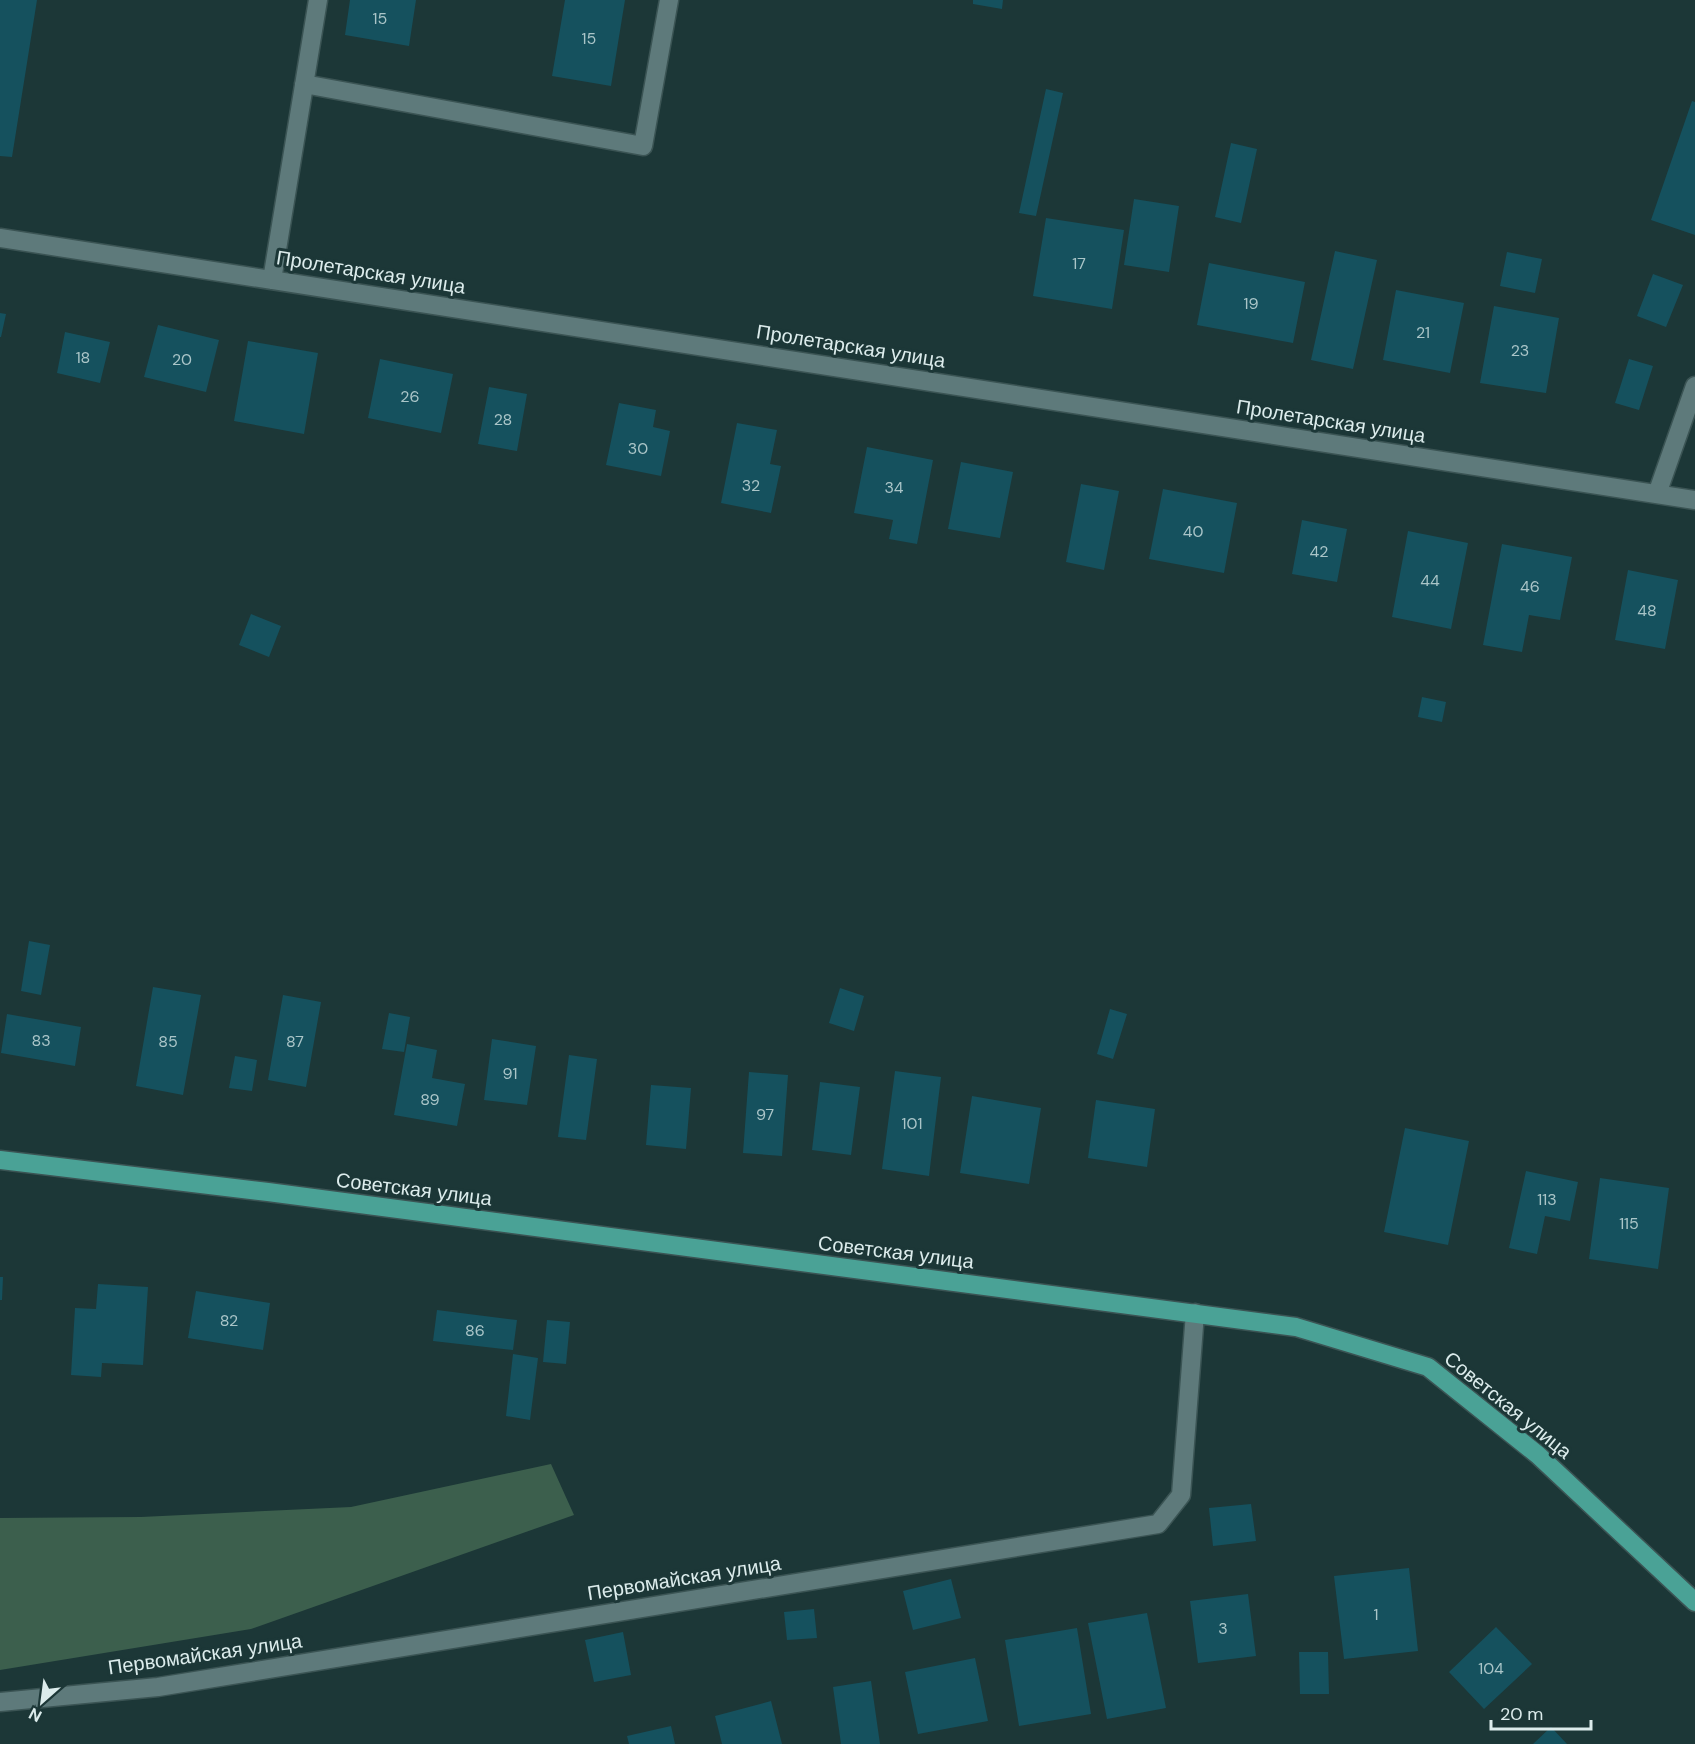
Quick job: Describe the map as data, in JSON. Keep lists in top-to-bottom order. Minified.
{"streets":{"main road":["Советская улица"],"street":["Пролетарская улица","Первомайская улица"]},"crossings":[["Советская улица","Первомайская улица"]],"house_numbers":["15","15","17","19","21","23","18","20","26","28","30","32","34","40","42","44","46","48","83","85","87","91","89","97","101","113","115","82","86","1","3","104"],"scale_bar":"20 m","north":"bottom left"}
